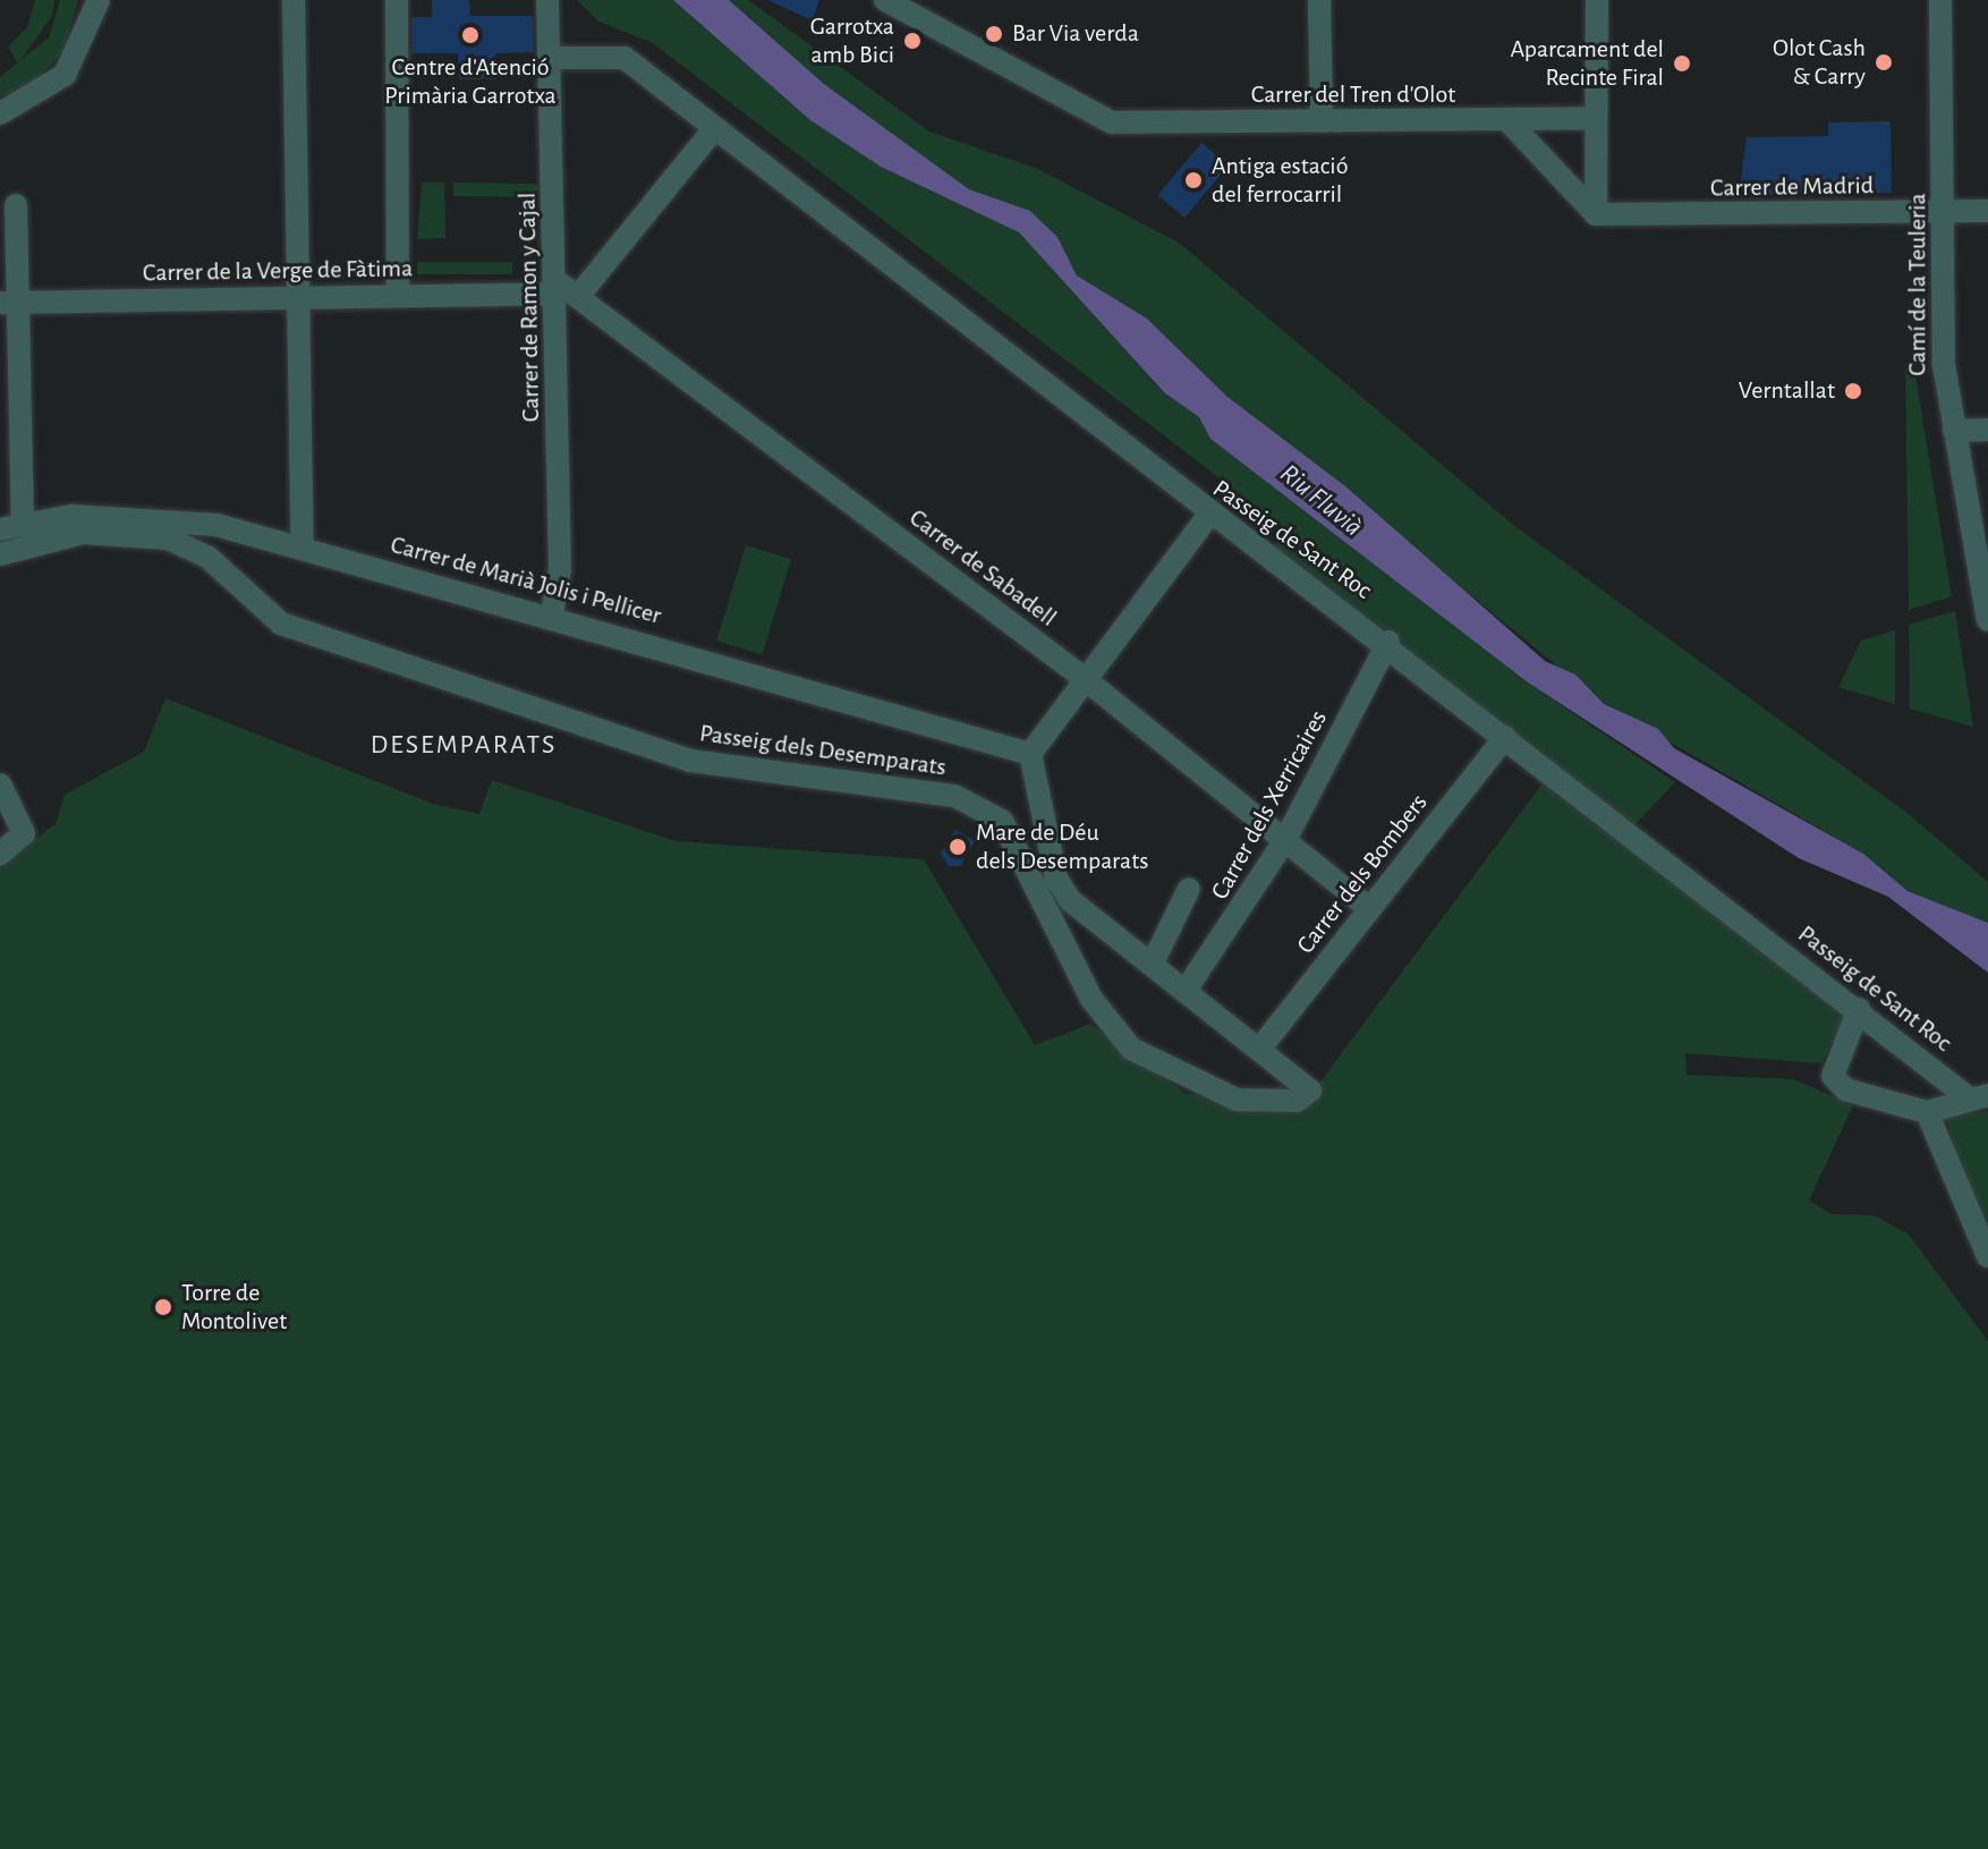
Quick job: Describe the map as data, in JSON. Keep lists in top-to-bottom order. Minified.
{"streets":{"street":["Carrer del Tren d'Olot","Carrer de Madrid","Carrer de la Verge de Fàtima","Camí de la Teuleria","Carrer de Ramon y Cajal","Passeig de Sant Roc","Carrer de Sabadell","Carrer de Marià Jolis i Pellicer","Passeig dels Desemparats","Carrer dels Xerricaires","Carrer dels Bombers"]},"crossings":[["Carrer de Madrid","Camí de la Teuleria"],["Carrer de la Verge de Fàtima","Carrer de Ramon y Cajal"],["Carrer de la Verge de Fàtima","Carrer de Sabadell"],["Carrer de Ramon y Cajal","Passeig de Sant Roc"],["Carrer de Ramon y Cajal","Carrer de Sabadell"],["Carrer de Ramon y Cajal","Carrer de Marià Jolis i Pellicer"],["Passeig de Sant Roc","Carrer dels Xerricaires"],["Passeig de Sant Roc","Carrer dels Bombers"],["Carrer de Sabadell","Carrer dels Xerricaires"],["Carrer de Sabadell","Carrer dels Bombers"],["Passeig dels Desemparats","Carrer dels Bombers"]],"districts":["DESEMPARATS"],"water":["Riu Fluvià"],"places":["Bar Via verda","Centre d'Atenció Primària Garrotxa","Garrotxa amb Bici","Olot Cash & Carry","Aparcament del Recinte Firal","Antiga estació del ferrocarril","Verntallat","Mare de Déu dels Desemparats","Torre de Montolivet"]}
